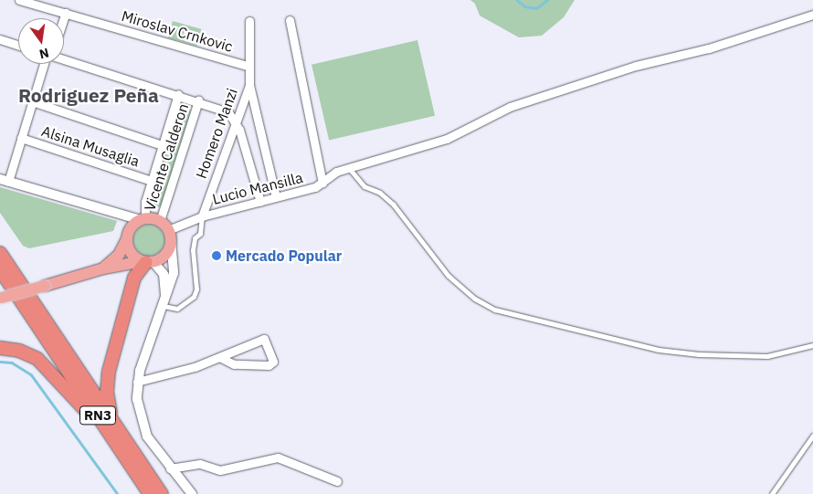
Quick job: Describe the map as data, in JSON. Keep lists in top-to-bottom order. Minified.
{"streets":{"highway":["RN3"],"street":["Miroslav Crnkovic","Homero Manzi","Alsina Musaglia","Vicente Calderon","Lucio Mansilla"]},"crossings":[["Homero Manzi","Lucio Mansilla"],["Vicente Calderon","Lucio Mansilla"]],"districts":["Rodriguez Peña"],"places":["Mercado Popular"],"north":"bottom"}
